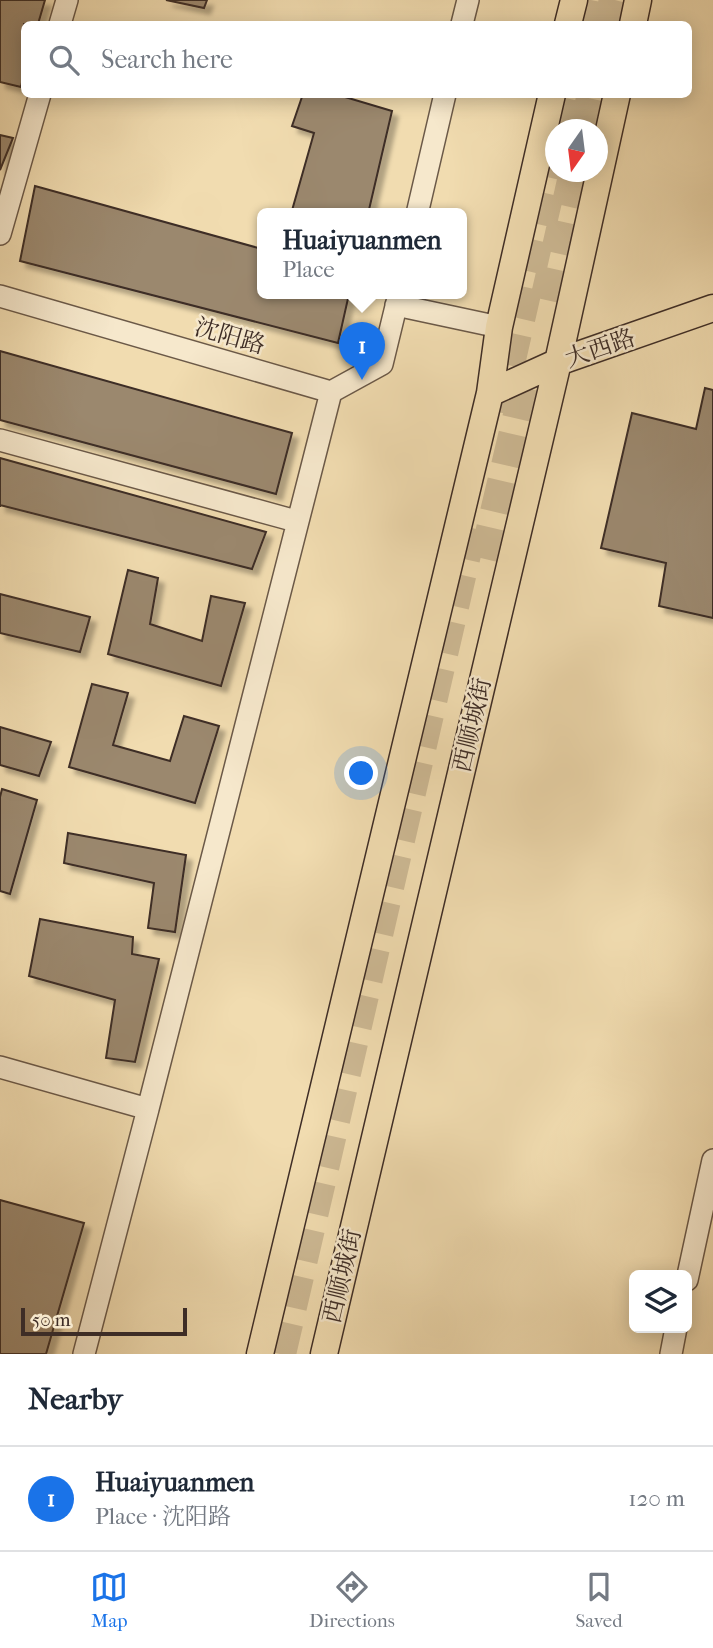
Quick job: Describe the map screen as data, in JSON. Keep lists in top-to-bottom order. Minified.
{"streets":{"main road":["大西路","西顺城街"],"street":["沈阳路"]},"crossings":[["大西路","西顺城街"]],"scale_bar":"50 m","north":"bottom","page":{"search":"Search here","popup":["Huaiyuanmen","Place"],"pins":"1","scale":"50 m","heading":"Nearby","list":[{"mark":"1","name":"Huaiyuanmen","note":"Place · 沈阳路","value":"120 m"}],"nav":["Map","Directions","Saved"]}}
